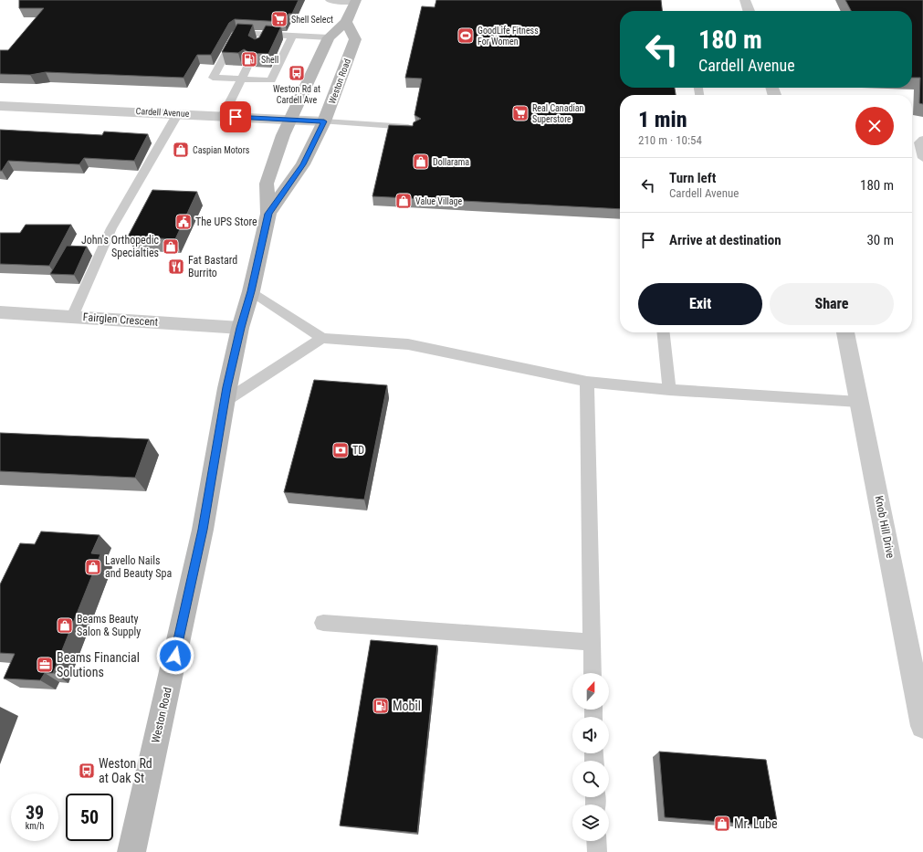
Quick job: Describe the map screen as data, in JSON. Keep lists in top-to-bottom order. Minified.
{"streets":{"main road":["Weston Road"],"street":["Cardell Avenue","Fairglen Crescent","Knob Hill Drive"]},"crossings":[["Weston Road","Cardell Avenue"],["Weston Road","Fairglen Crescent"]],"places":{"supermarket":["Shell Select","Real Canadian Superstore"],"sports":["GoodLife Fitness For Women"],"fuel station":["Shell","Mobil"],"bus stop":["Weston Rd at Cardell Ave","Weston Rd at Oak St"],"shop":["Caspian Motors","Dollarama","Value Village","John's Orthopedic Specialties","Lavello Nails and Beauty Spa","Beams Beauty Salon & Supply","Mr. Lube"],"public building":["The UPS Store"],"restaurant":["Fat Bastard Burrito"],"bank":["TD"],"office":["Beams Financial Solutions"]},"north":"top","page":{"turn":["180 m","Cardell Avenue"],"heading":["1 min","210 m · 10:54"],"list":[{"name":"Turn left","note":"Cardell Avenue","value":"180 m"},{"name":"Arrive at destination","value":"30 m"}],"buttons":["Exit","Share"],"speed":"39 km/h","limit":"50"}}
